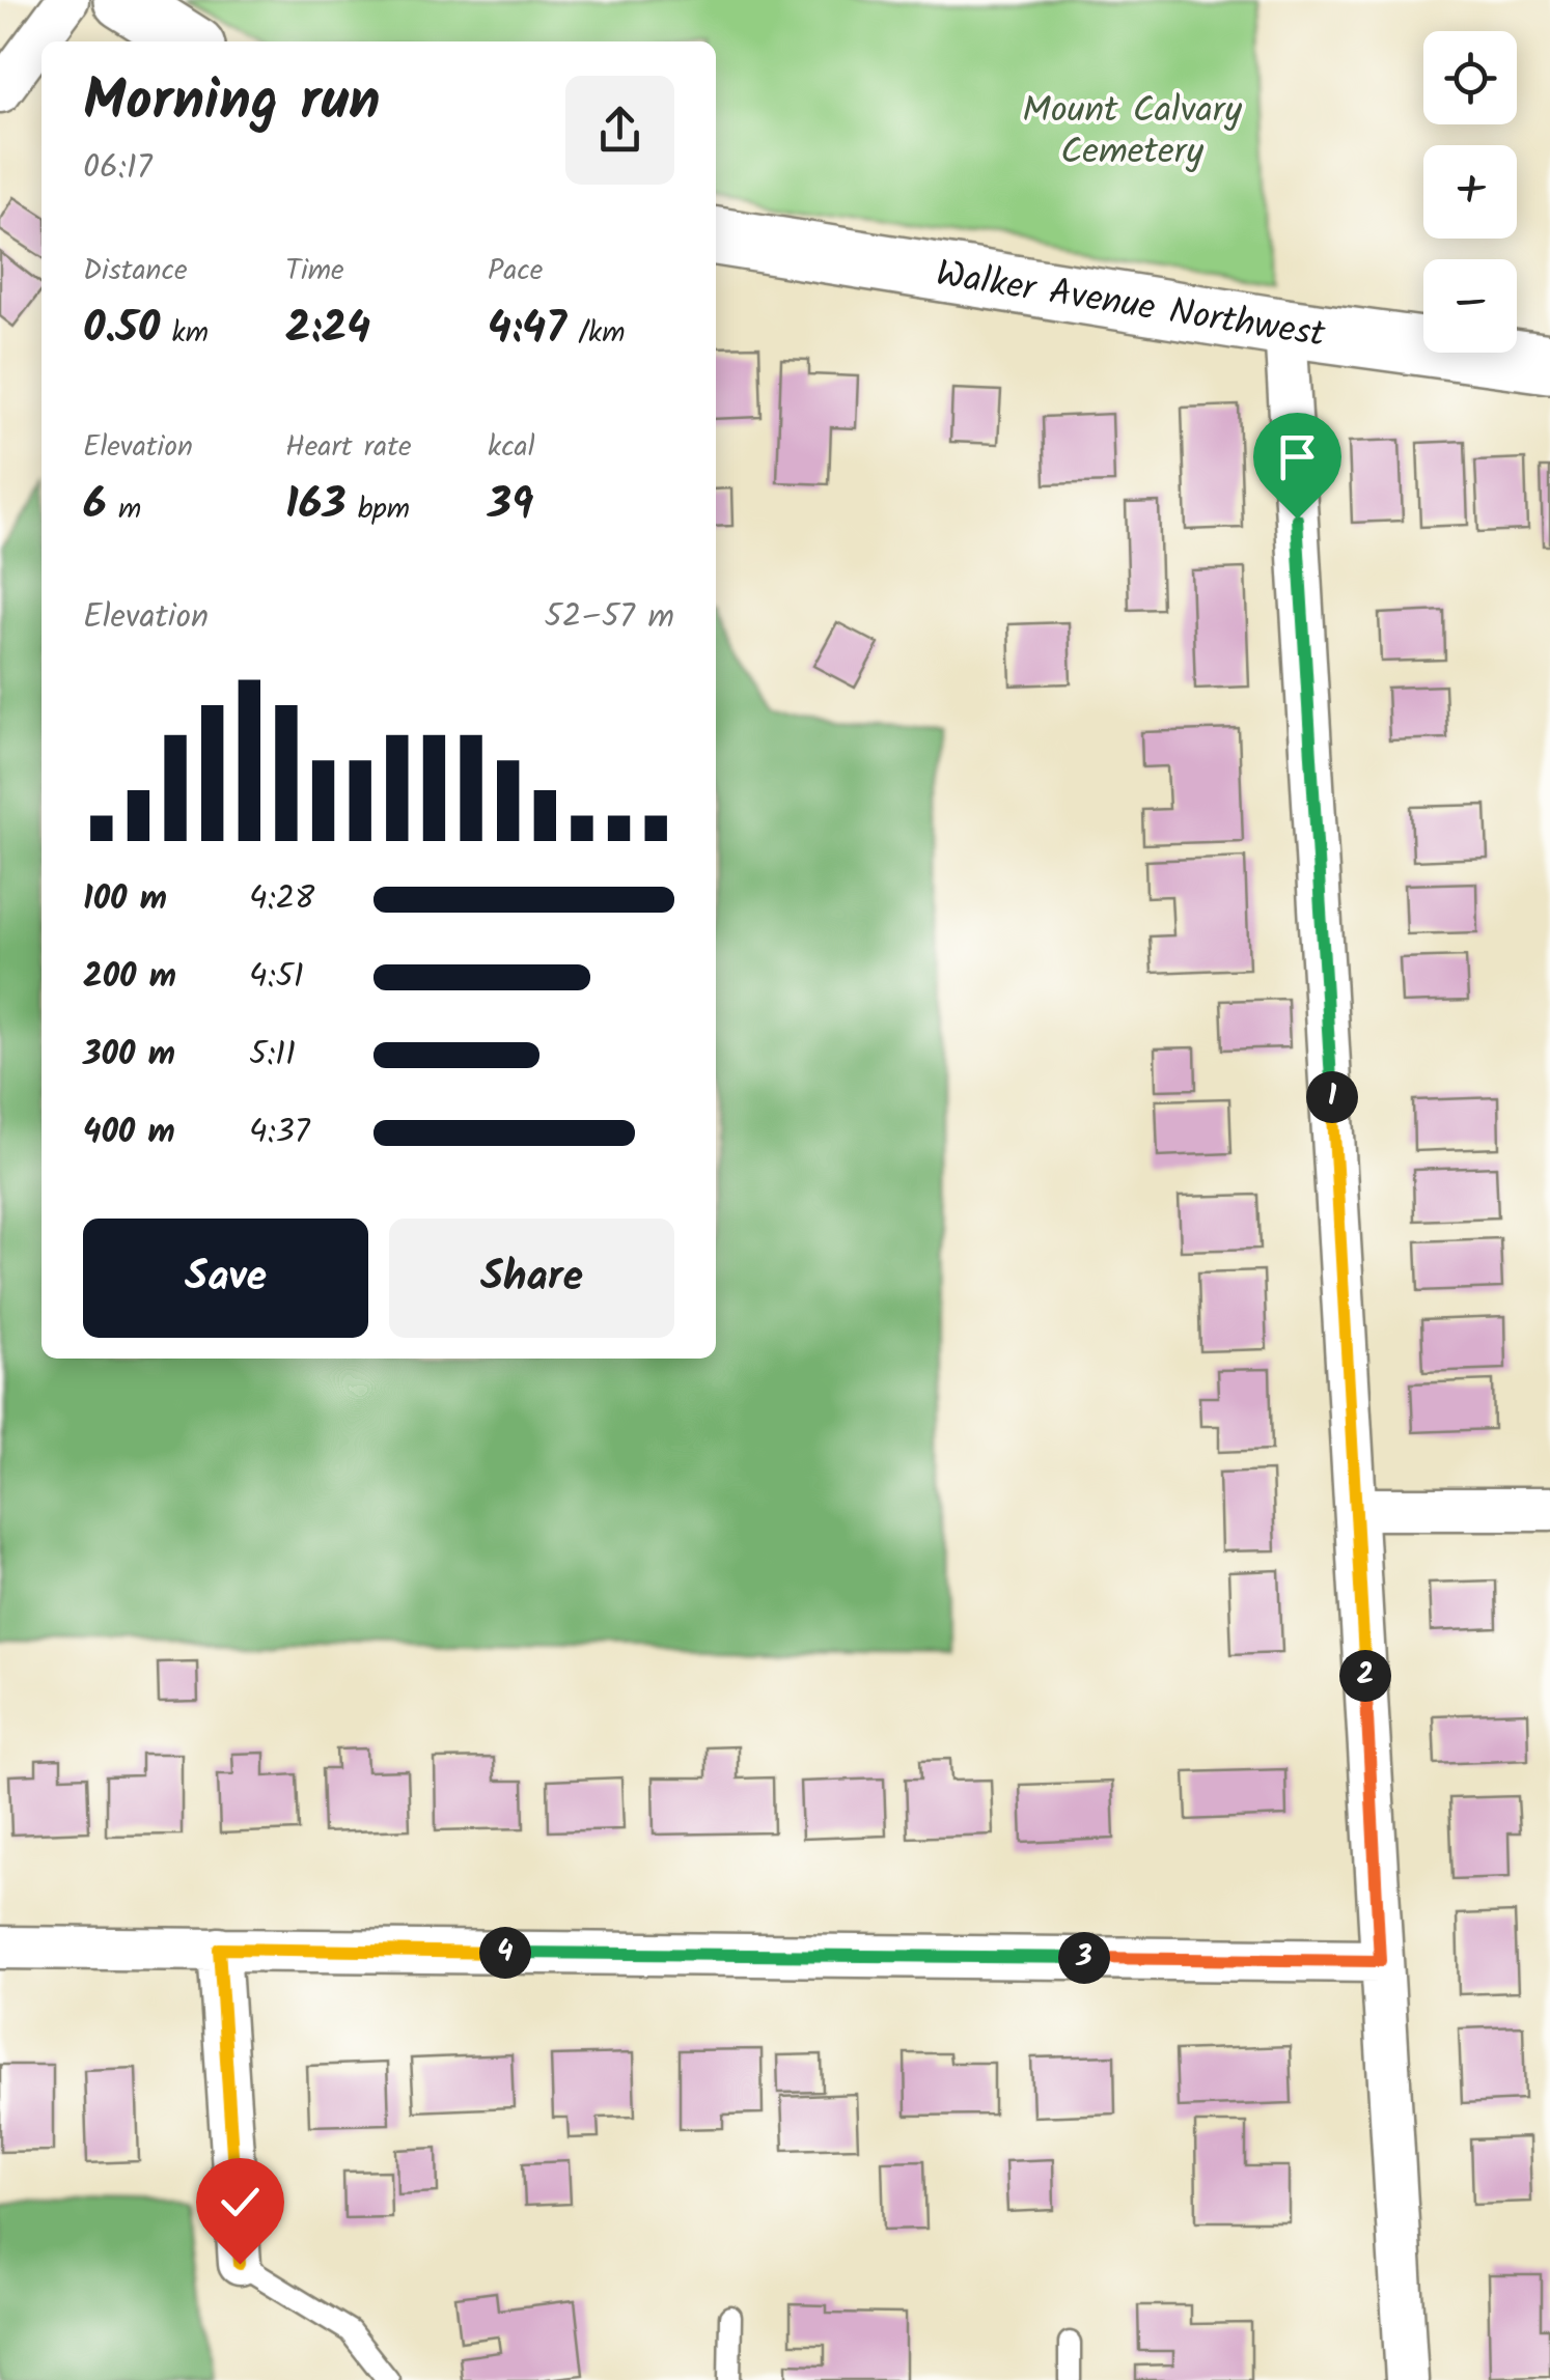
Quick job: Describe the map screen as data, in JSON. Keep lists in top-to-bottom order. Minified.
{"streets":{"main road":["Walker Avenue Northwest"]},"parks":["Mount Calvary Cemetery"],"page":{"map_buttons":["+","−"],"heading":["Morning run","06:17"],"stats":[["Distance","0.50 km"],["Time","2:24"],["Pace","4:47 /km"],["Elevation","6 m"],["Heart rate","163 bpm"],["kcal","39"]],"chart":["Elevation","52–57 m"],"list":[{"name":"100 m","note":"4:28"},{"name":"200 m","note":"4:51"},{"name":"300 m","note":"5:11"},{"name":"400 m","note":"4:37"}],"pins":["1","2","4","3"],"buttons":["Save","Share"]}}
